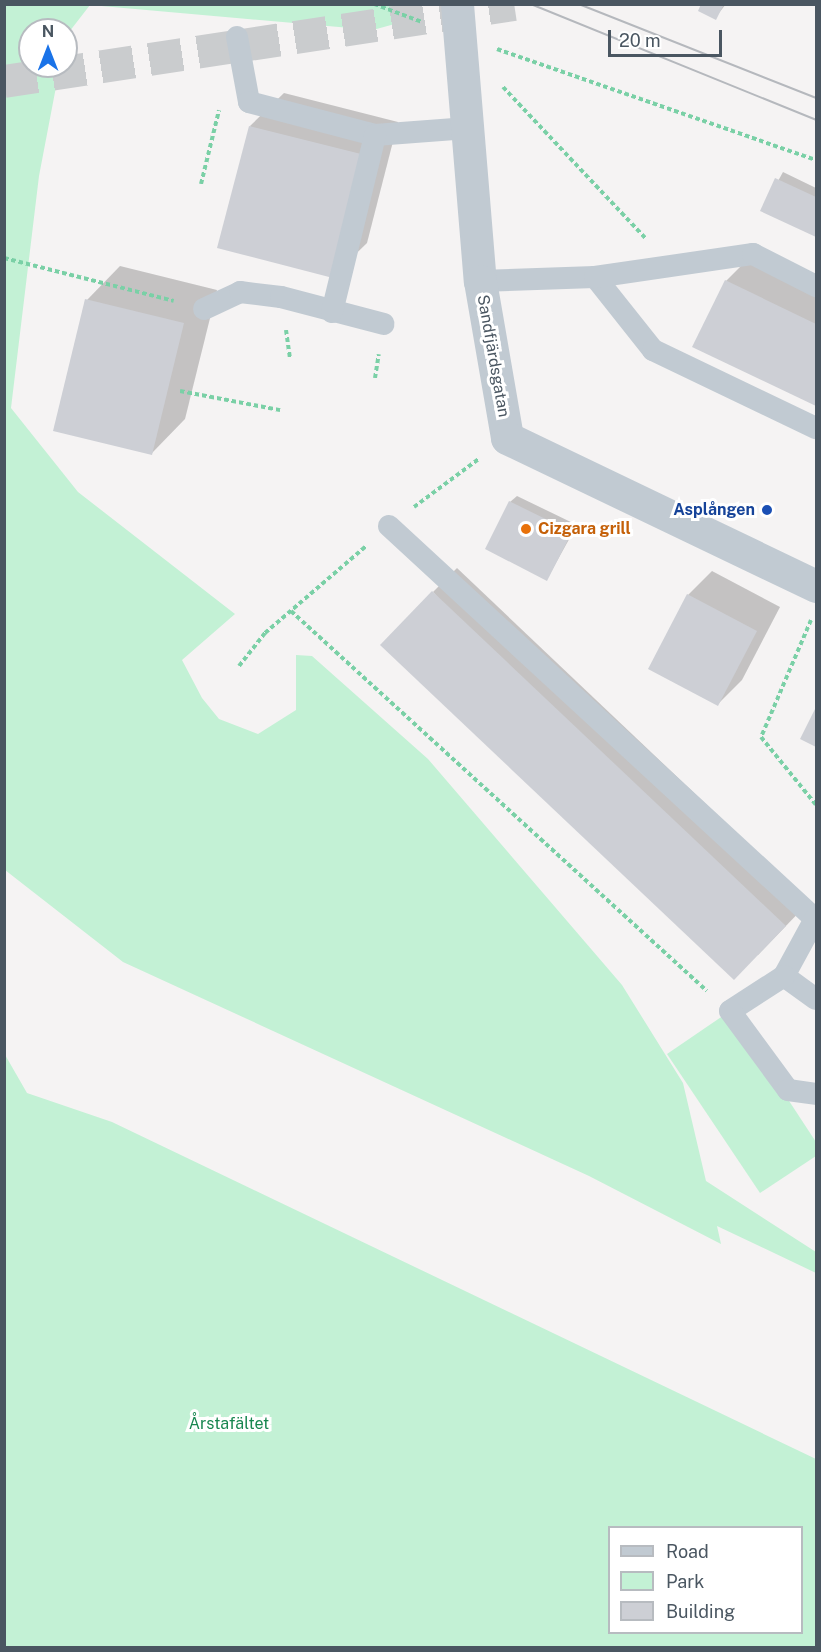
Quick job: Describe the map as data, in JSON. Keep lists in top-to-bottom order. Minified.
{"streets":{"street":["Sandfjärdsgatan"]},"parks":["Årstafältet"],"places":["Asplången","Cizgara grill"],"legend":["Road","Park","Building"],"scale_bar":"20 m","north":"top"}
